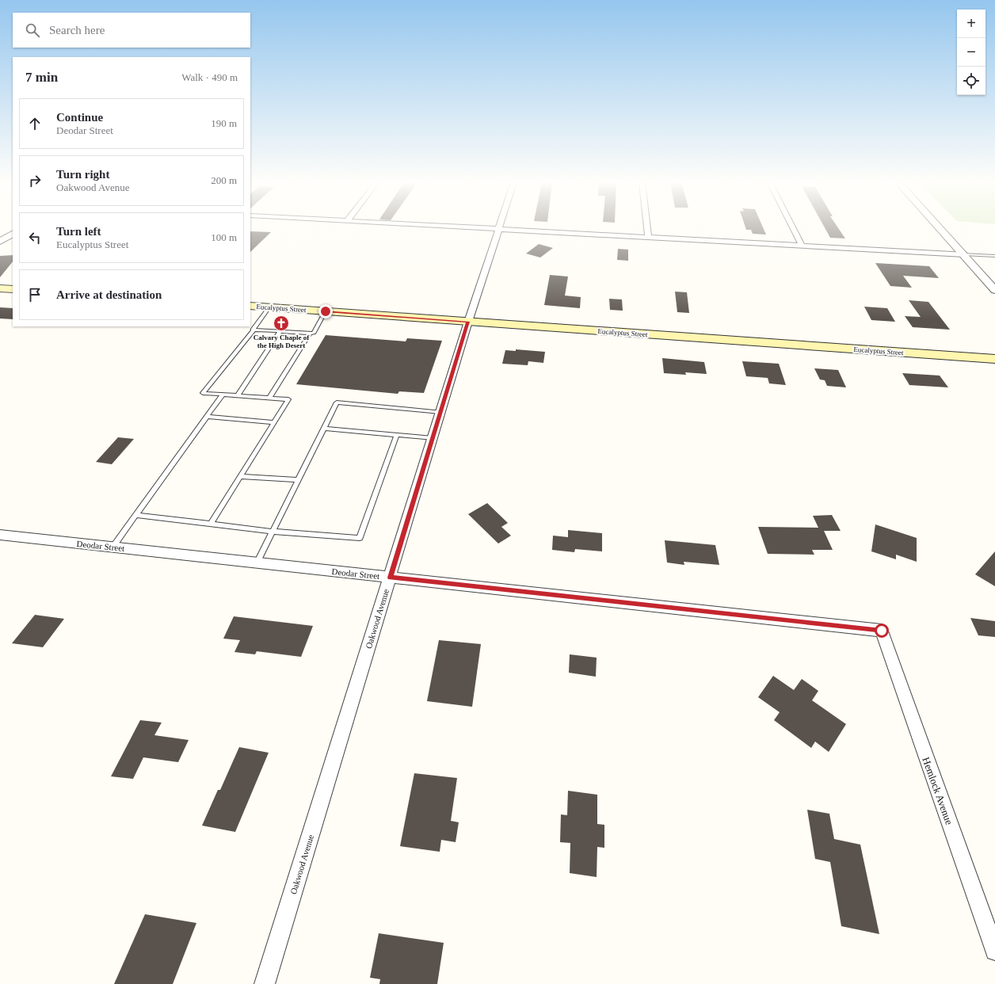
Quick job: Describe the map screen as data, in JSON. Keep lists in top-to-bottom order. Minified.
{"streets":{"main road":["Eucalyptus Street"],"street":["Deodar Street","Oakwood Avenue","Hemlock Avenue"]},"crossings":[["Eucalyptus Street","Oakwood Avenue"],["Deodar Street","Oakwood Avenue"],["Deodar Street","Hemlock Avenue"]],"places":{"church":["Calvary Chaple of the High Desert"]},"page":{"map_buttons":["+","−"],"search":"Search here","heading":["7 min","Walk · 490 m"],"list":[["Continue","Deodar Street","190 m"],["Turn right","Oakwood Avenue","200 m"],["Turn left","Eucalyptus Street","100 m"],"Arrive at destination"]}}
